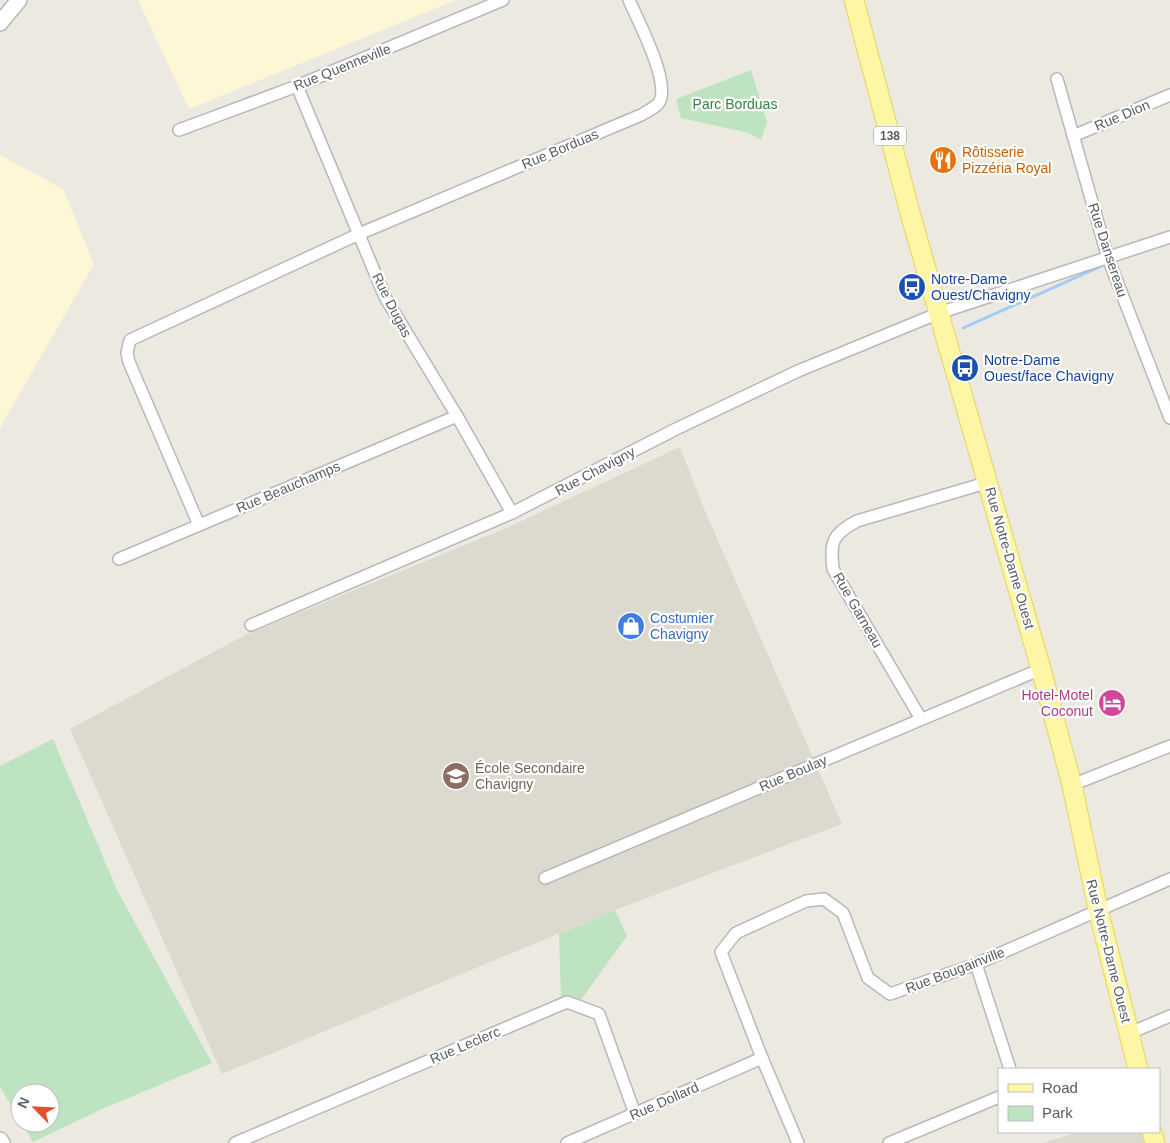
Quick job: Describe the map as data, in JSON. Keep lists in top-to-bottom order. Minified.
{"streets":{"main road":["138","Rue Notre-Dame Ouest"],"street":["Rue Quenneville","Rue Dion","Rue Borduas","Rue Dansereau","Rue Dugas","Rue Chavigny","Rue Beauchamps","Rue Garneau","Rue Boulay","Rue Bougainville","Rue Leclerc","Rue Dollard"]},"crossings":[["Rue Quenneville","Rue Dugas"],["Rue Dion","Rue Dansereau"],["Rue Borduas","Rue Dugas"],["Rue Dansereau","Rue Chavigny"],["Rue Dugas","Rue Chavigny"],["Rue Dugas","Rue Beauchamps"],["Rue Chavigny","Rue Notre-Dame Ouest"],["Rue Notre-Dame Ouest","Rue Garneau"],["Rue Notre-Dame Ouest","Rue Boulay"],["Rue Notre-Dame Ouest","Rue Bougainville"],["Rue Garneau","Rue Boulay"],["Rue Bougainville","Rue Dollard"],["Rue Leclerc","Rue Dollard"]],"parks":["Parc Borduas"],"places":{"restaurant":["Rôtisserie Pizzéria Royal"],"bus stop":["Notre-Dame Ouest/Chavigny","Notre-Dame Ouest/face Chavigny"],"shop":["Costumier Chavigny"],"hotel":["Hotel-Motel Coconut"],"school or university":["École Secondaire Chavigny"]},"legend":["Road","Park"],"north":"top left"}
